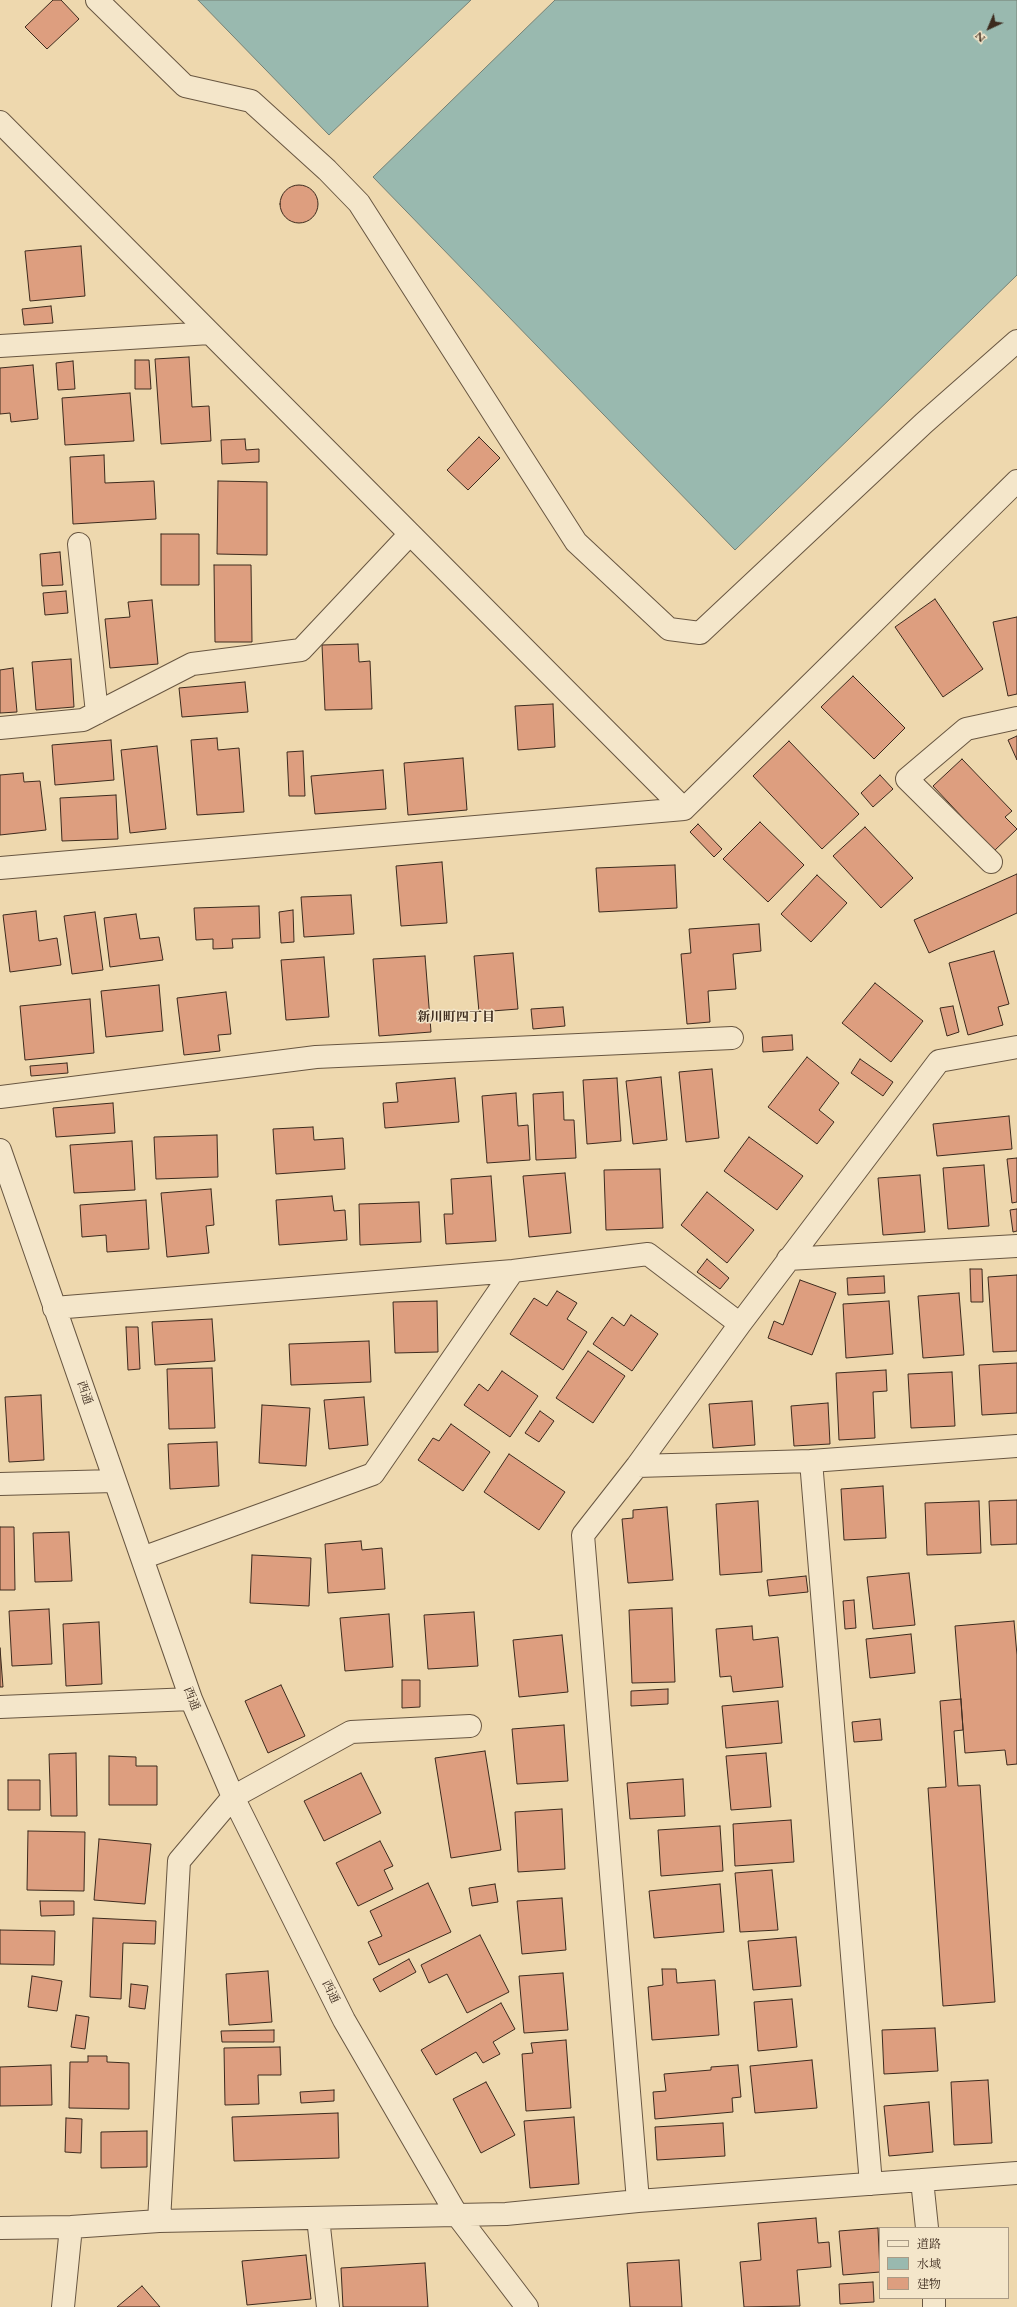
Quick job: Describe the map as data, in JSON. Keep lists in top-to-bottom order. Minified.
{"streets":{"street":["西通"]},"districts":["新川町四丁目"],"legend":["道路","水域","建物"],"north":"bottom left"}
